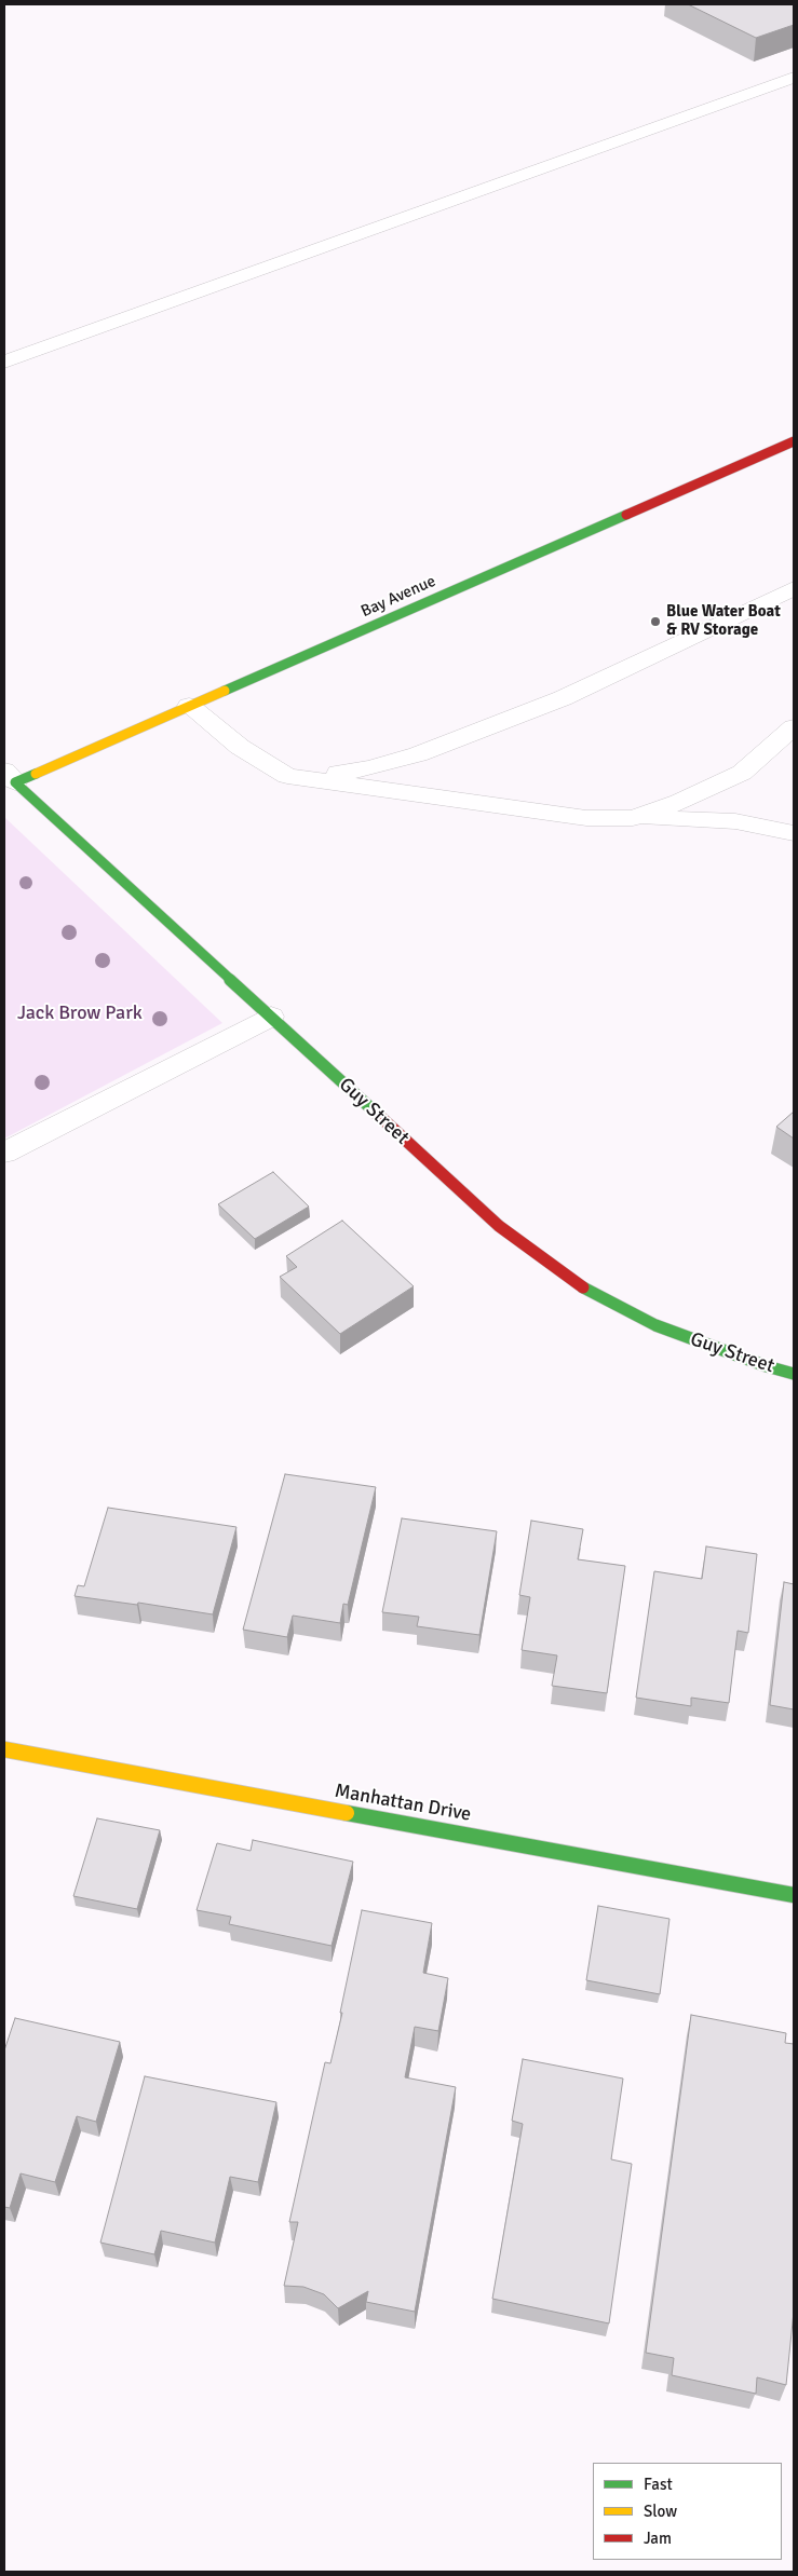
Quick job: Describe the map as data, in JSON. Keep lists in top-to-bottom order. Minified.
{"streets":{"street":["Bay Avenue","Guy Street","Manhattan Drive"]},"crossings":[["Bay Avenue","Guy Street"]],"parks":["Jack Brow Park"],"places":["Blue Water Boat & RV Storage"],"legend":["Fast","Slow","Jam"]}
